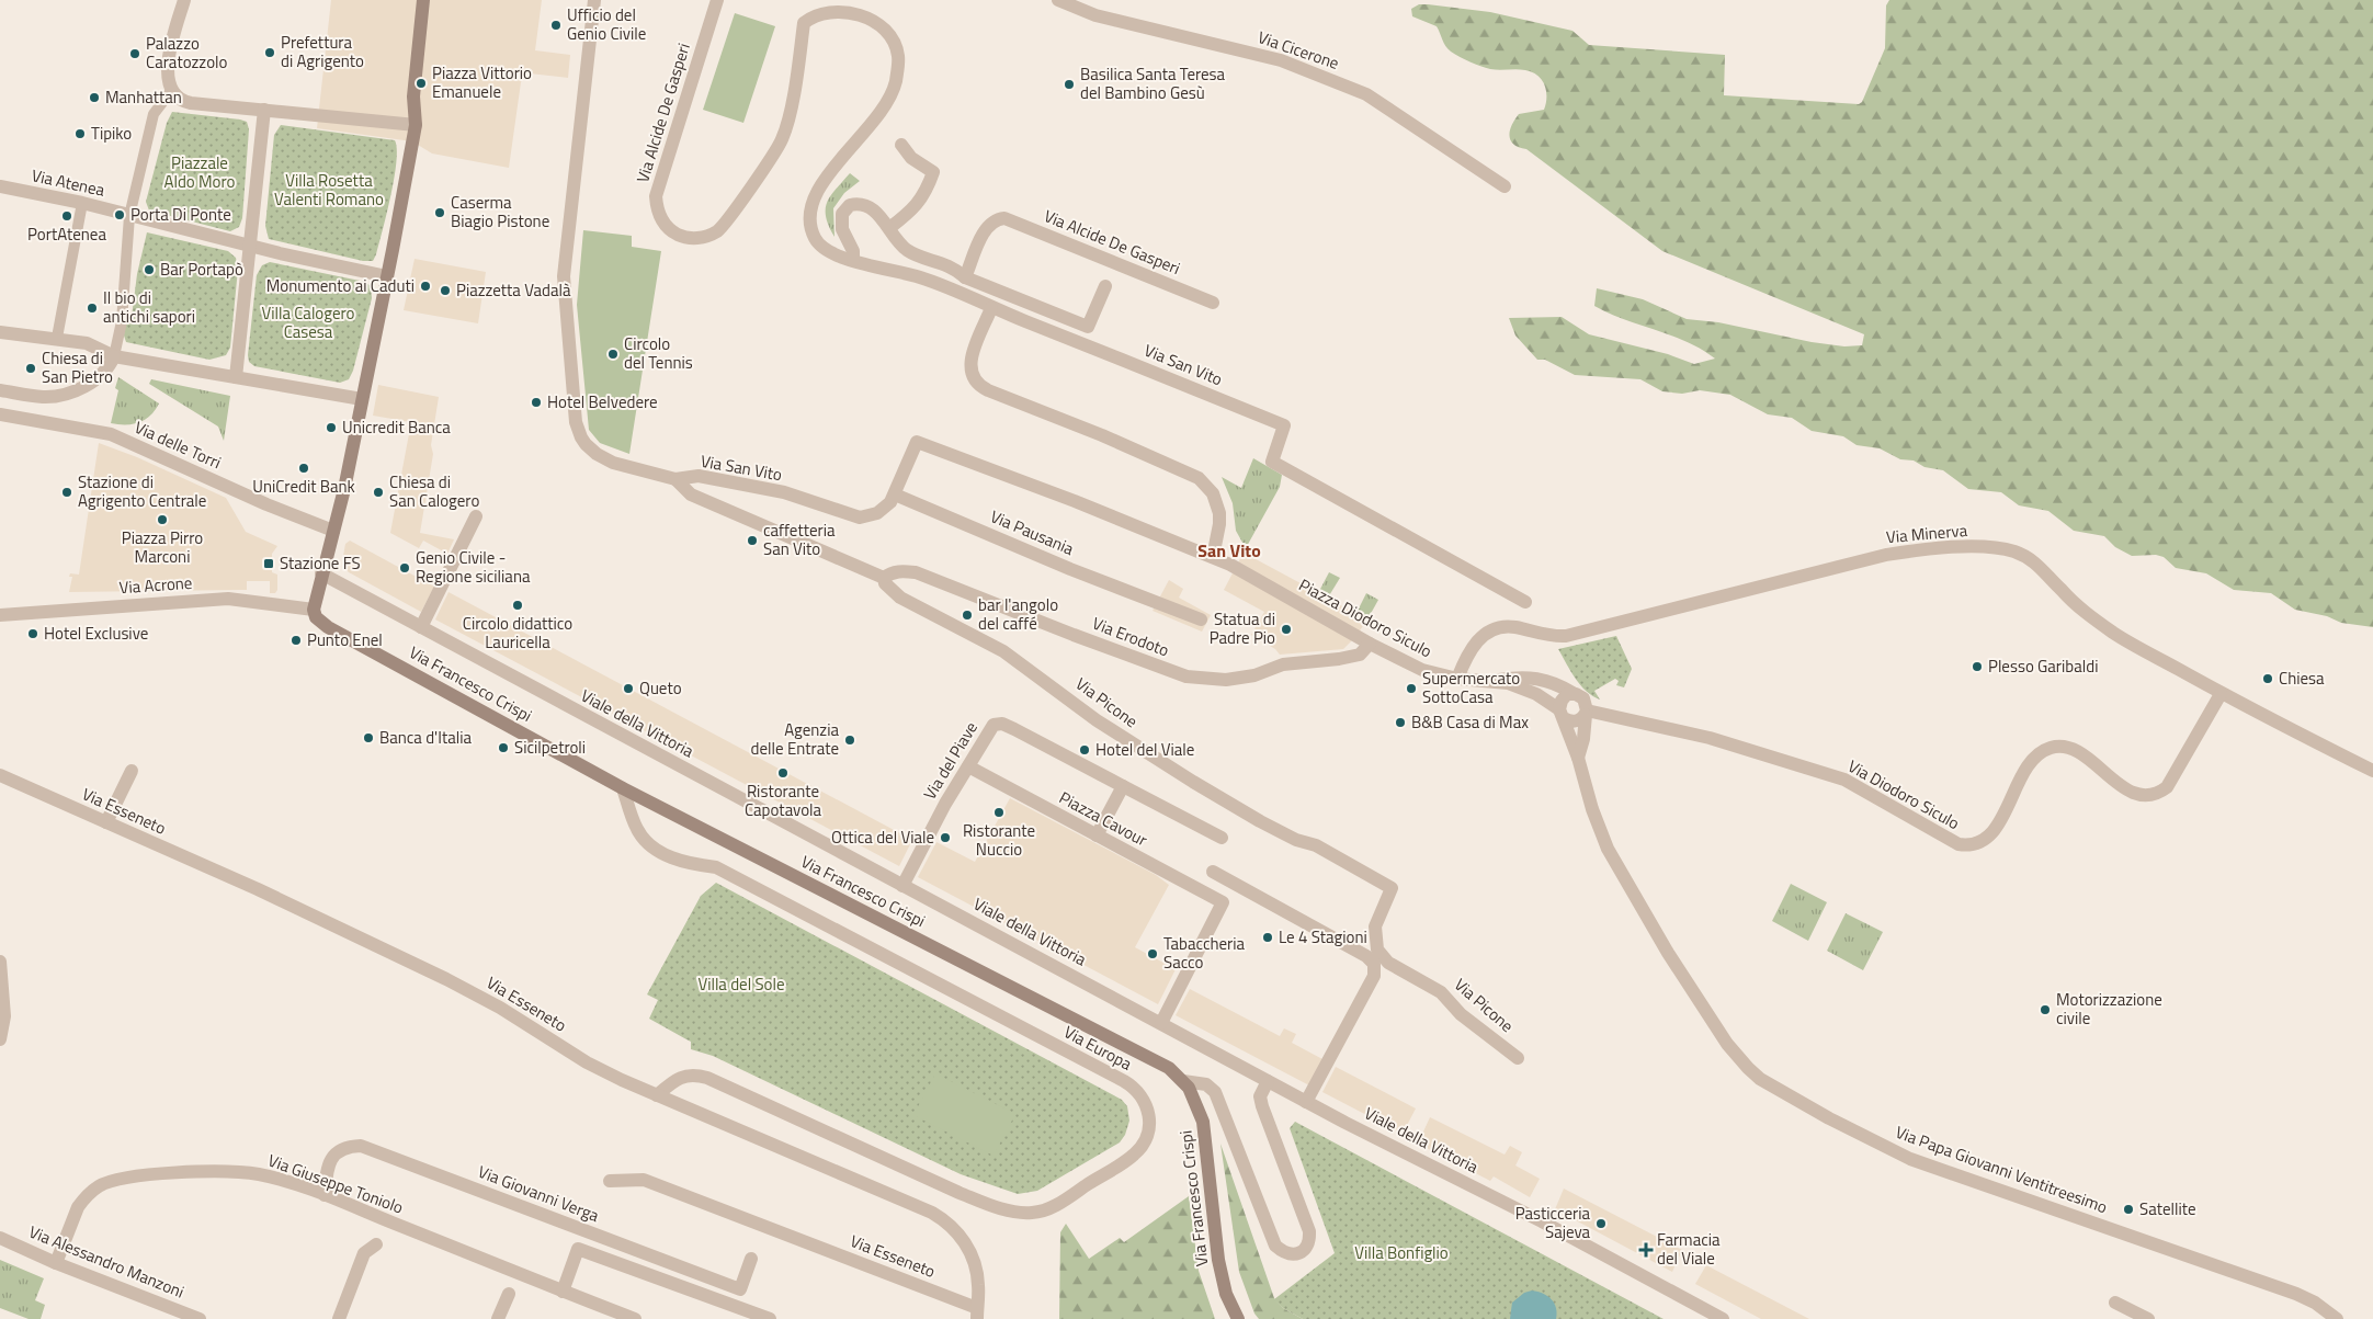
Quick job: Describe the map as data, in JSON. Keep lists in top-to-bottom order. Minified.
{"streets":{"main road":["Via Francesco Crispi"],"street":["Via Cicerone","Via Alcide De Gasperi","Via Atenea","Via San Vito","Via delle Torri","Via Pausania","Via Minerva","Via Acrone","Piazza Diodoro Siculo","Via Erodoto","Via Picone","Viale della Vittoria","Via del Piave","Via Diodoro Siculo","Via Esseneto","Piazza Cavour","Via Europa","Via Papa Giovanni Ventitreesimo","Via Giuseppe Toniolo","Via Giovanni Verga","Via Alessandro Manzoni"]},"crossings":[["Via Alcide De Gasperi","Via San Vito"],["Via San Vito","Via Pausania"],["Via San Vito","Piazza Diodoro Siculo"],["Via San Vito","Via Picone"],["Via Minerva","Piazza Diodoro Siculo"],["Via Minerva","Via Diodoro Siculo"],["Via Acrone","Via Francesco Crispi"],["Piazza Diodoro Siculo","Via Erodoto"],["Via Erodoto","Via Picone"],["Via Francesco Crispi","Via Europa"],["Viale della Vittoria","Via del Piave"],["Viale della Vittoria","Piazza Cavour"],["Via del Piave","Piazza Cavour"],["Via Diodoro Siculo","Via Papa Giovanni Ventitreesimo"],["Via Esseneto","Via Europa"],["Via Giuseppe Toniolo","Via Giovanni Verga"],["Via Giuseppe Toniolo","Via Alessandro Manzoni"]],"districts":["San Vito"],"parks":["Piazzale Aldo Moro","Villa Rosetta Valenti Romano","Villa Calogero Casesa","Villa del Sole","Villa Bonfiglio"],"places":{"other":["Ufficio del Genio Civile","Prefettura di Agrigento","Palazzo Caratozzolo","Piazza Vittorio Emanuele","Basilica Santa Teresa del Bambino Gesù","Manhattan","Tipiko","Caserma Biagio Pistone","Porta Di Ponte","PortAtenea","Bar Portapò","Monumento ai Caduti","Piazzetta Vadalà","Il bio di antichi sapori","Circolo del Tennis","Chiesa di San Pietro","Hotel Belvedere","Unicredit Banca","UniCredit Bank","Stazione di Agrigento Centrale","Chiesa di San Calogero","Piazza Pirro Marconi","caffetteria San Vito","Genio Civile - Regione siciliana","Circolo didattico Lauricella","bar l'angolo del caffé","Statua di Padre Pio","Hotel Exclusive","Punto Enel","Plesso Garibaldi","Chiesa","Queto","Supermercato SottoCasa","B&B Casa di Max","Banca d'Italia","Agenzia delle Entrate","Sicilpetroli","Hotel del Viale","Ristorante Capotavola","Ristorante Nuccio","Ottica del Viale","Le 4 Stagioni","Tabaccheria Sacco","Motorizzazione civile","Satellite","Pasticceria Sajeva"],"transit":["Stazione FS"],"health":["Farmacia del Viale"]}}
